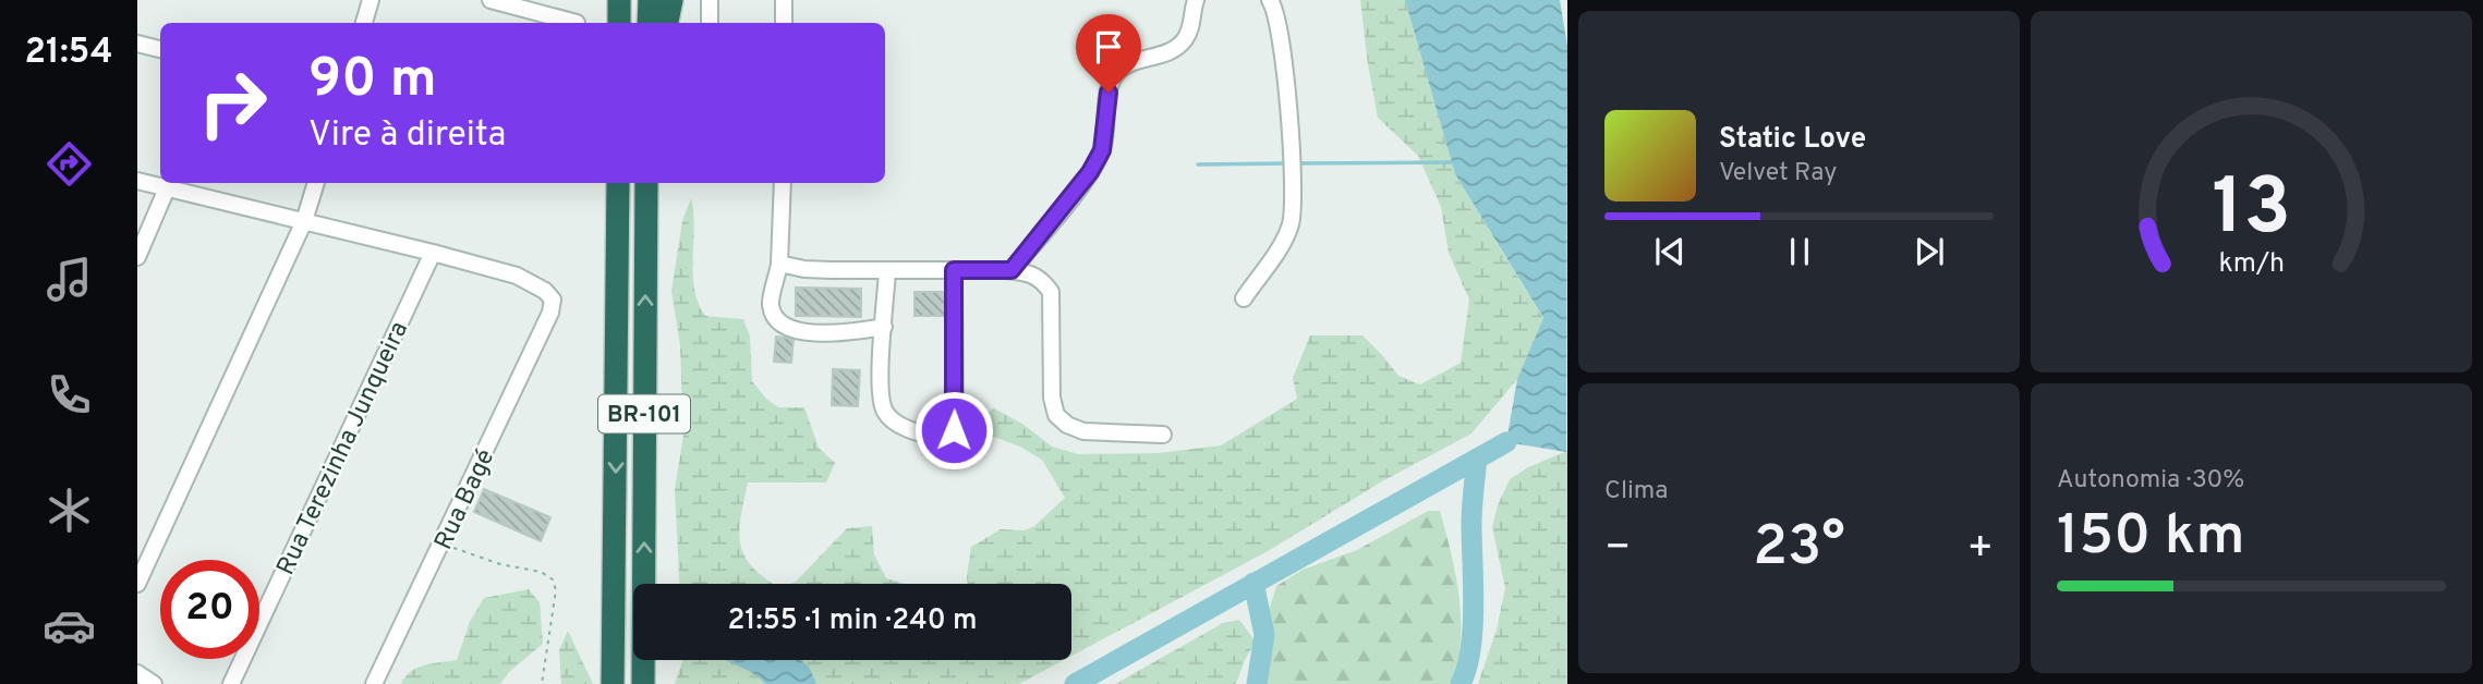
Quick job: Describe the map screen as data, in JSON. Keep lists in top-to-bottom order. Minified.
{"streets":{"highway":["BR-101"],"street":["Rua Terezinha Junqueira","Rua Bagé"]},"crossings":[["Rua Terezinha Junqueira","Rua Bagé"]],"page":{"tabs":"21:54","turn":["90 m","Vire à direita"],"song":["Static Love","Velvet Ray"],"tile":["Clima",["Autonomia · 30%","150 km"]],"heat":["−","23°","+"],"limit":"20","trip":"21:55 · 1 min · 240 m","gauge":["13","km/h"]}}
